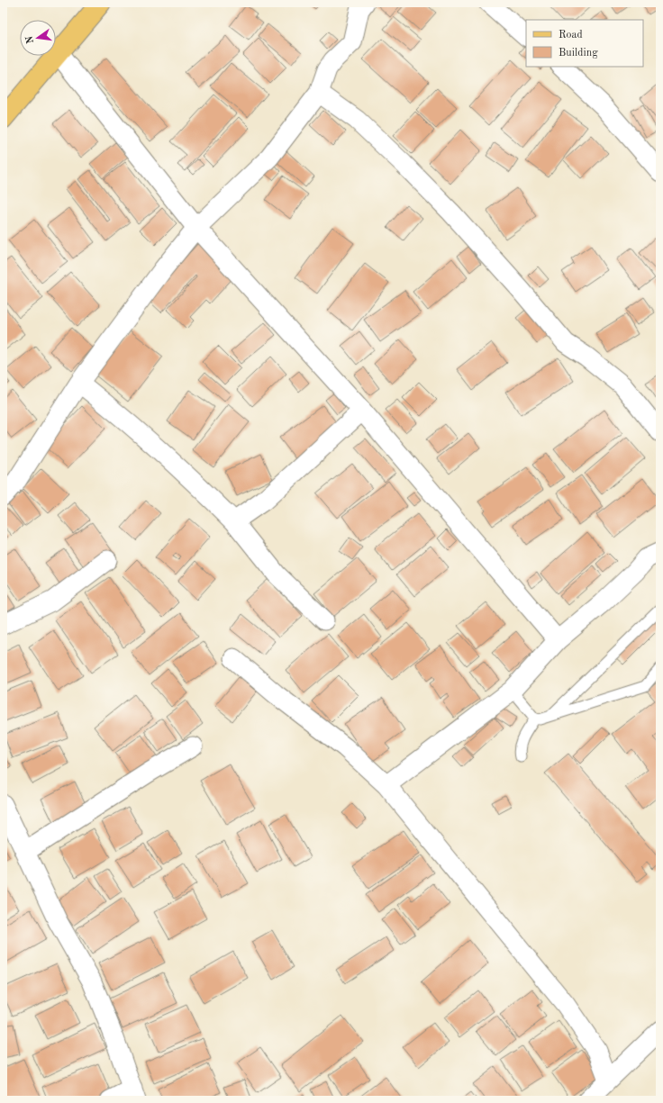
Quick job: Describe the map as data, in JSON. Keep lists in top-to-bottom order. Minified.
{"legend":["Road","Building"],"north":"left"}
